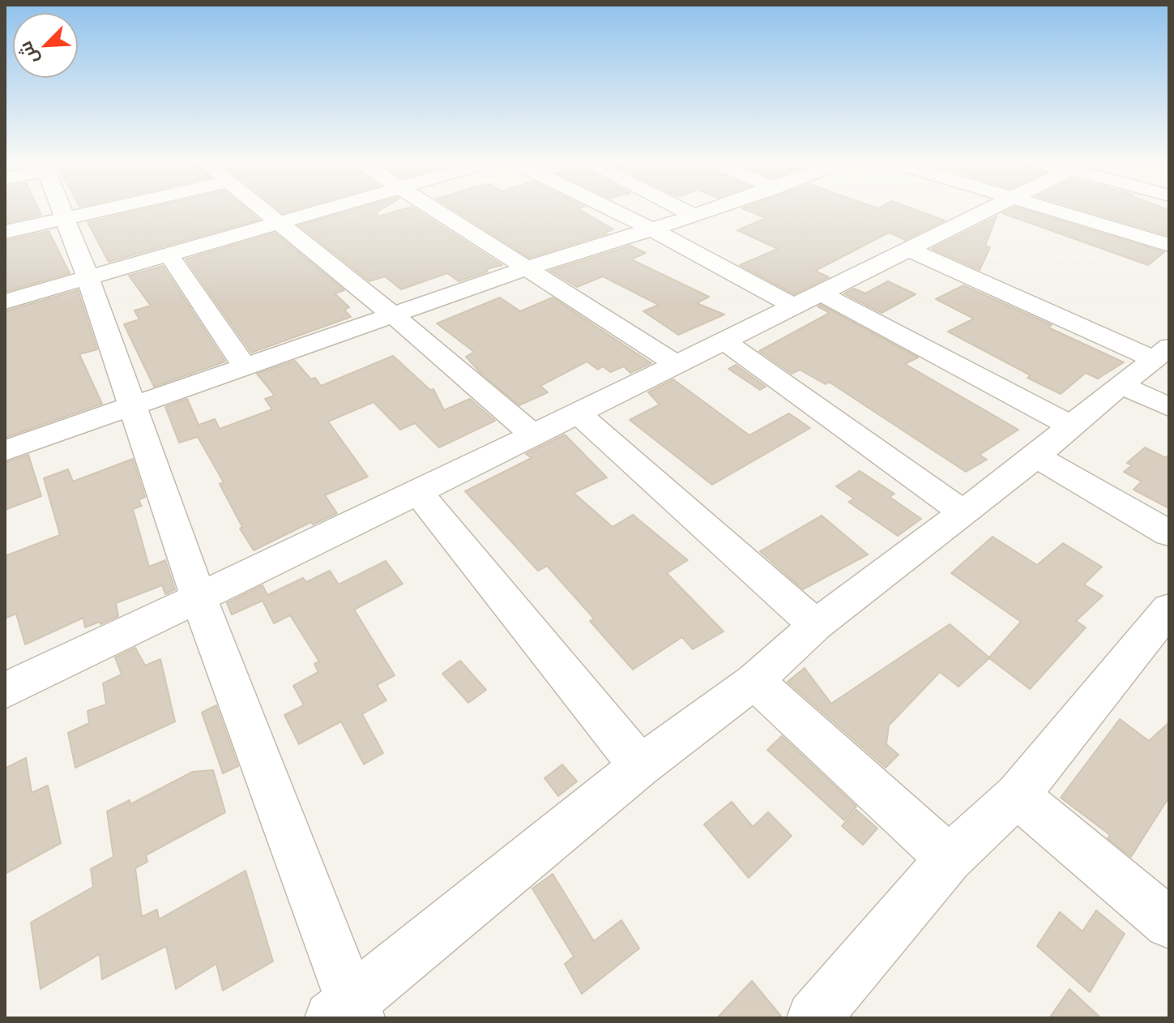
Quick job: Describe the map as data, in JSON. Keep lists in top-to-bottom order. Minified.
{"north":"bottom left"}
